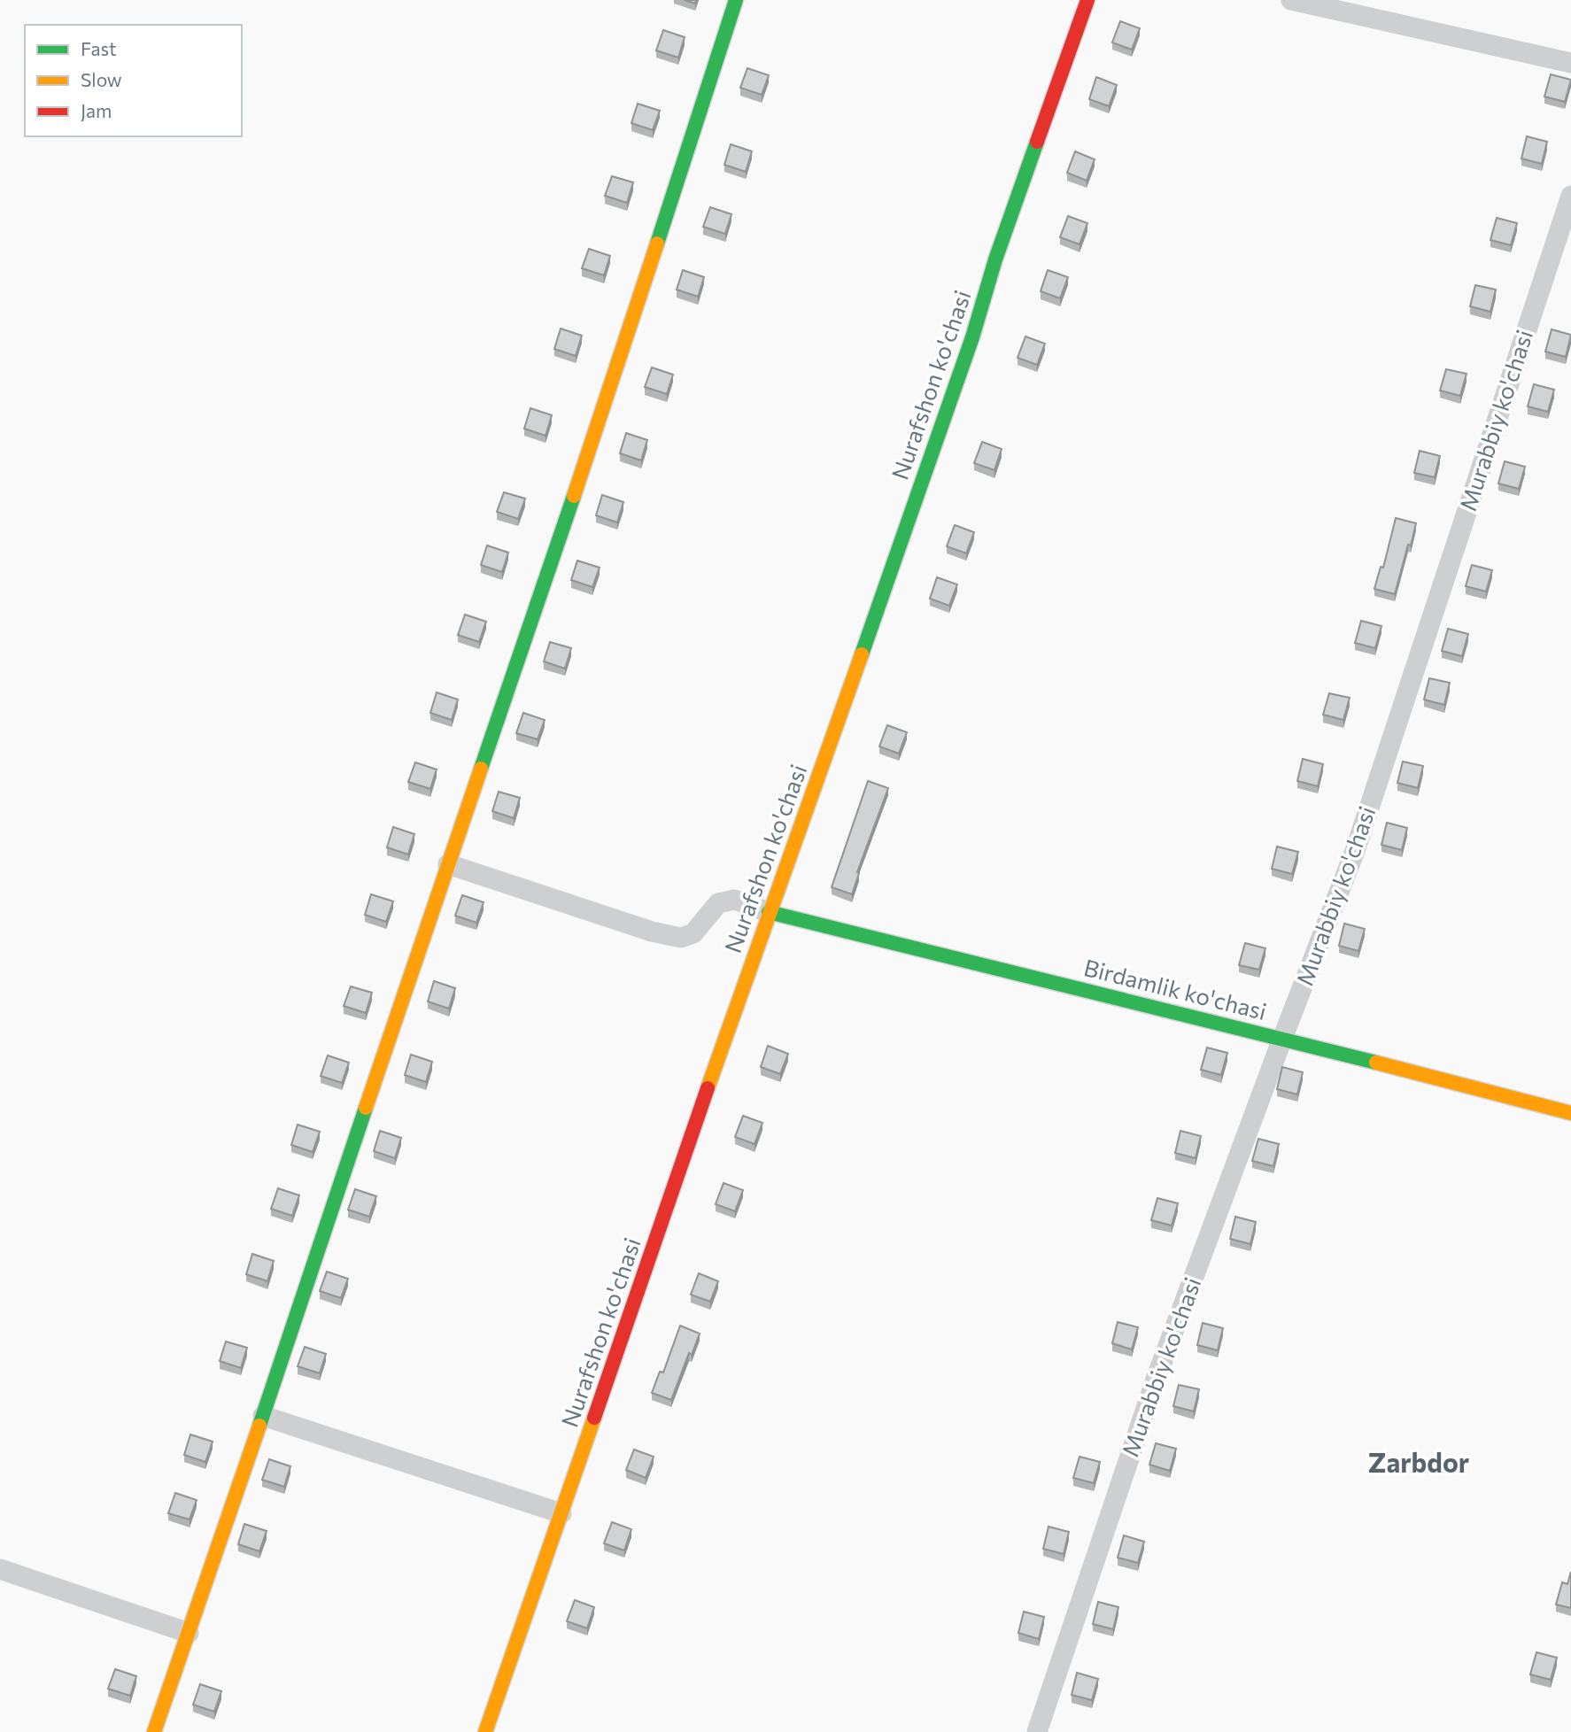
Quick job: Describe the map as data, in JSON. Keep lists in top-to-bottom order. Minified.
{"streets":{"street":["Nurafshon ko'chasi","Murabbiy ko'chasi","Birdamlik ko'chasi"]},"crossings":[["Nurafshon ko'chasi","Birdamlik ko'chasi"],["Murabbiy ko'chasi","Birdamlik ko'chasi"]],"districts":["Zarbdor"],"legend":["Fast","Slow","Jam"]}
